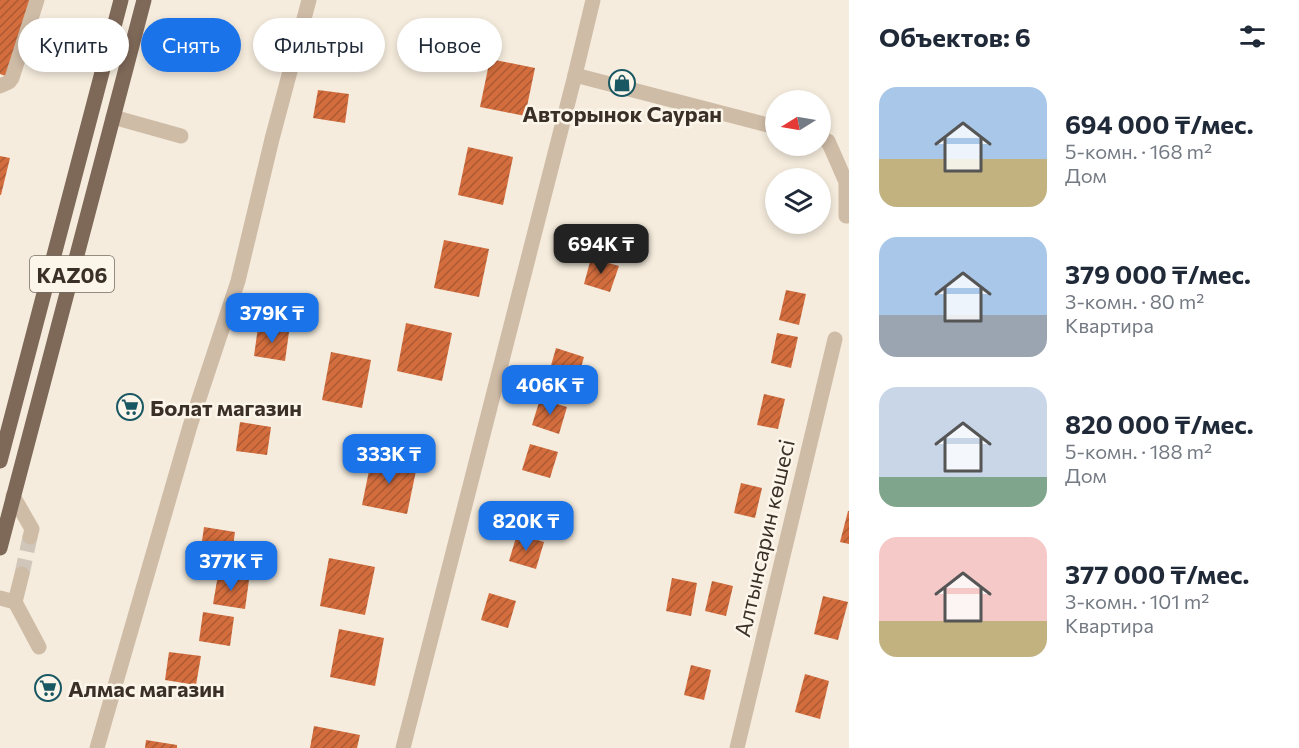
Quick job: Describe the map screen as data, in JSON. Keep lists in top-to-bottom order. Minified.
{"streets":{"main road":["KАZ06"],"street":["Алтынсарин көшесі"]},"places":{"shop":["Авторынок Сауран"],"supermarket":["Болат магазин","Алмас магазин"]},"north":"left","page":{"heading":"Объектов: 6","chip":["Купить","Снять","Фильтры","Новое"],"list":[{"name":"694 000 ₸/мес.","note":"5-комн. · 168 m² · Дом"},{"name":"379 000 ₸/мес.","note":"3-комн. · 80 m² · Квартира"},{"name":"820 000 ₸/мес.","note":"5-комн. · 188 m² · Дом"},{"name":"377 000 ₸/мес.","note":"3-комн. · 101 m² · Квартира"}],"price":["694K ₸","379K ₸","406K ₸","333K ₸","820K ₸","377K ₸"]}}
